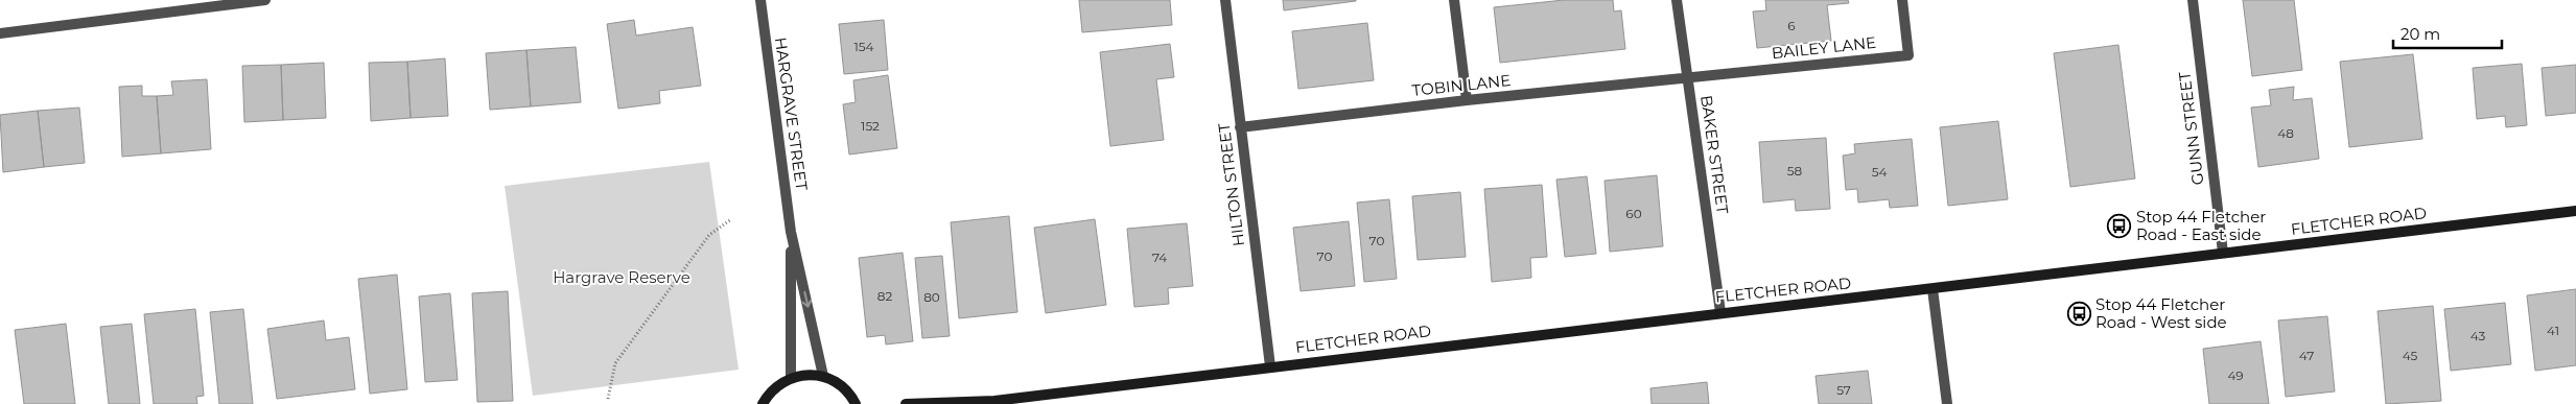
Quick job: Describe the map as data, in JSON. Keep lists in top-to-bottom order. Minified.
{"streets":{"street":["BAILEY LANE","TOBIN LANE","HARGRAVE STREET","GUNN STREET","BAKER STREET","HILTON STREET","FLETCHER ROAD"]},"crossings":[["BAILEY LANE","TOBIN LANE"],["BAILEY LANE","BAKER STREET"],["TOBIN LANE","BAKER STREET"],["TOBIN LANE","HILTON STREET"],["GUNN STREET","FLETCHER ROAD"],["BAKER STREET","FLETCHER ROAD"],["HILTON STREET","FLETCHER ROAD"]],"parks":["Hargrave Reserve"],"places":{"bus stop":["Stop 44 Fletcher Road - East side","Stop 44 Fletcher Road - West side"]},"house_numbers":["6","154","152","48","58","54","60","70","70","74","82","80","41","43","47","45","49","57"],"scale_bar":"20 m"}
